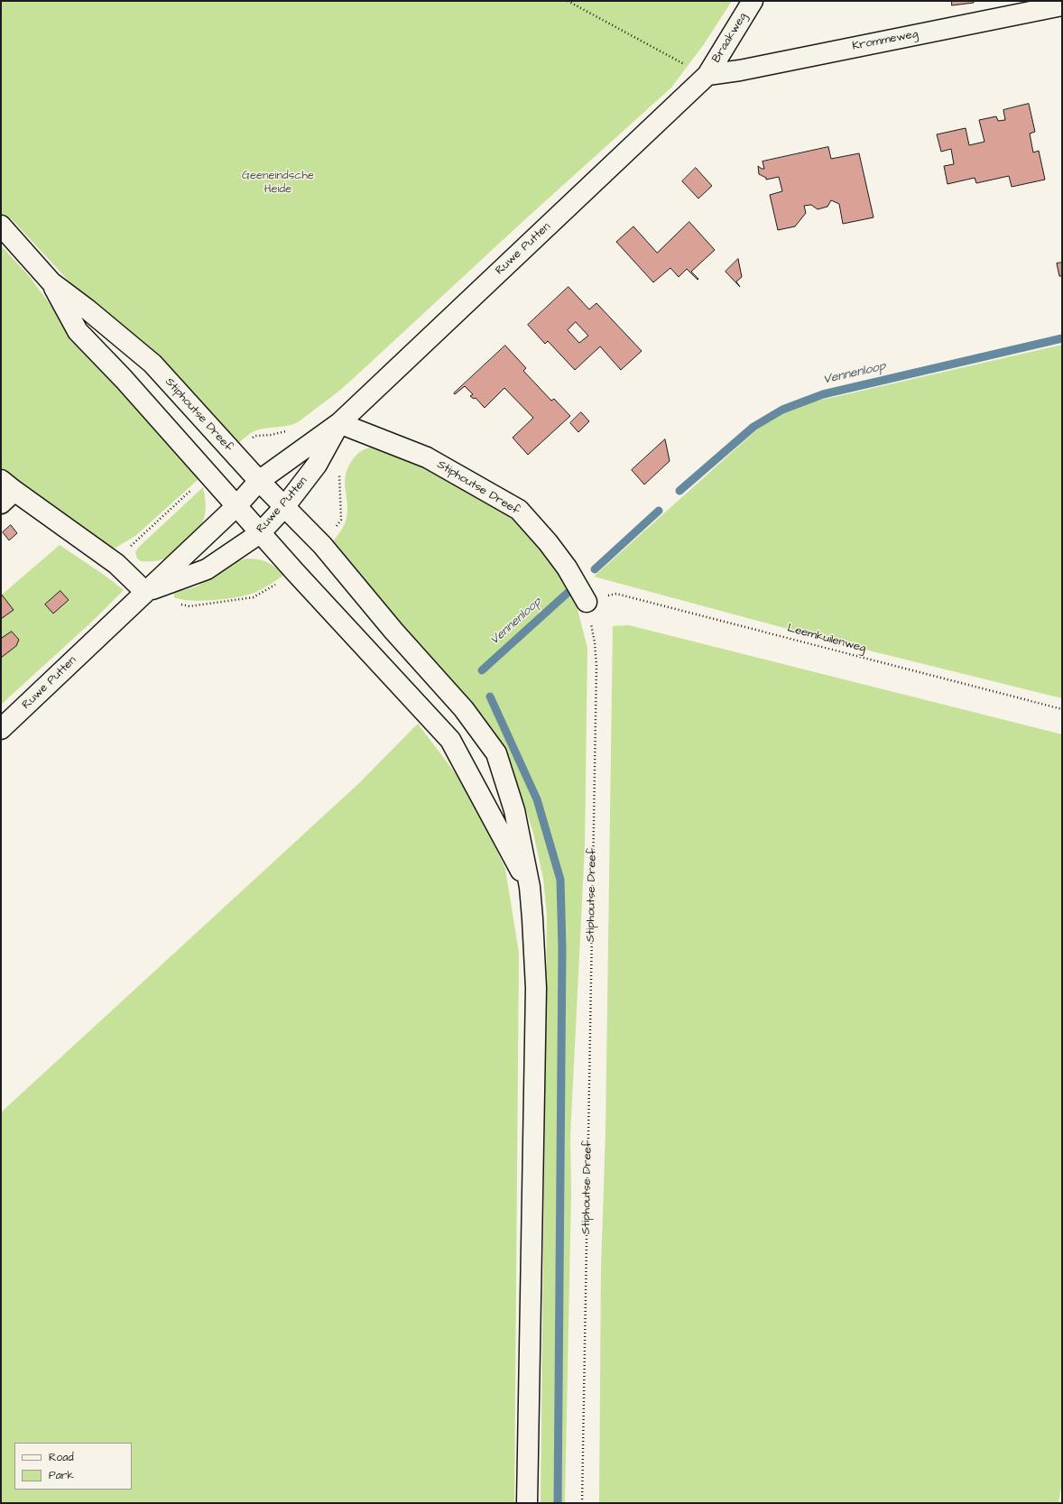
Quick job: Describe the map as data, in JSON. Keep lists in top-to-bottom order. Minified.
{"streets":{"main road":["Braakweg","Krommeweg","Ruwe Putten","Stiphoutse Dreef"],"path":["Leemkuilenweg"]},"crossings":[["Braakweg","Krommeweg"],["Braakweg","Ruwe Putten"],["Krommeweg","Ruwe Putten"],["Ruwe Putten","Stiphoutse Dreef"],["Stiphoutse Dreef","Leemkuilenweg"]],"water":["Vennenloop"],"parks":["Geeneindsche Heide"],"legend":["Road","Park"]}
